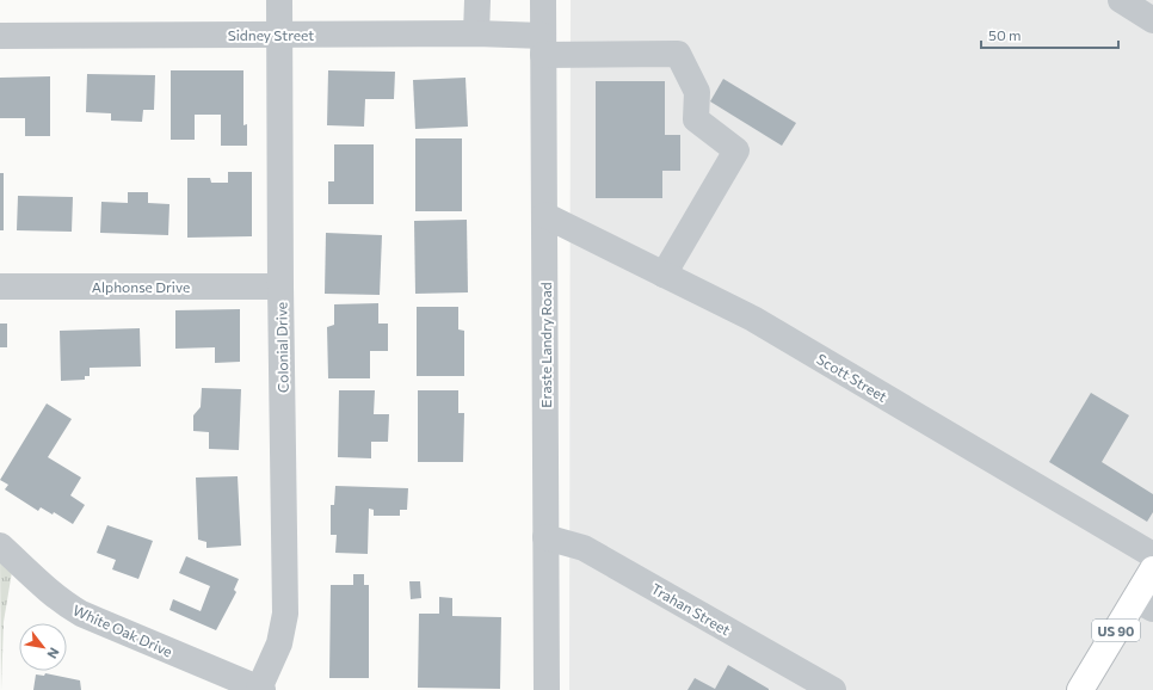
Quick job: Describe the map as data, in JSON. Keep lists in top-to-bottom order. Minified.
{"streets":{"main road":["US 90"],"street":["Sidney Street","Alphonse Drive","Eraste Landry Road","Colonial Drive","Scott Street","Trahan Street","White Oak Drive"]},"crossings":[["Sidney Street","Eraste Landry Road"],["Sidney Street","Colonial Drive"],["Sidney Street","Scott Street"],["Alphonse Drive","Colonial Drive"],["Eraste Landry Road","Scott Street"],["Eraste Landry Road","Trahan Street"],["Colonial Drive","White Oak Drive"]],"scale_bar":"50 m","north":"bottom right"}
